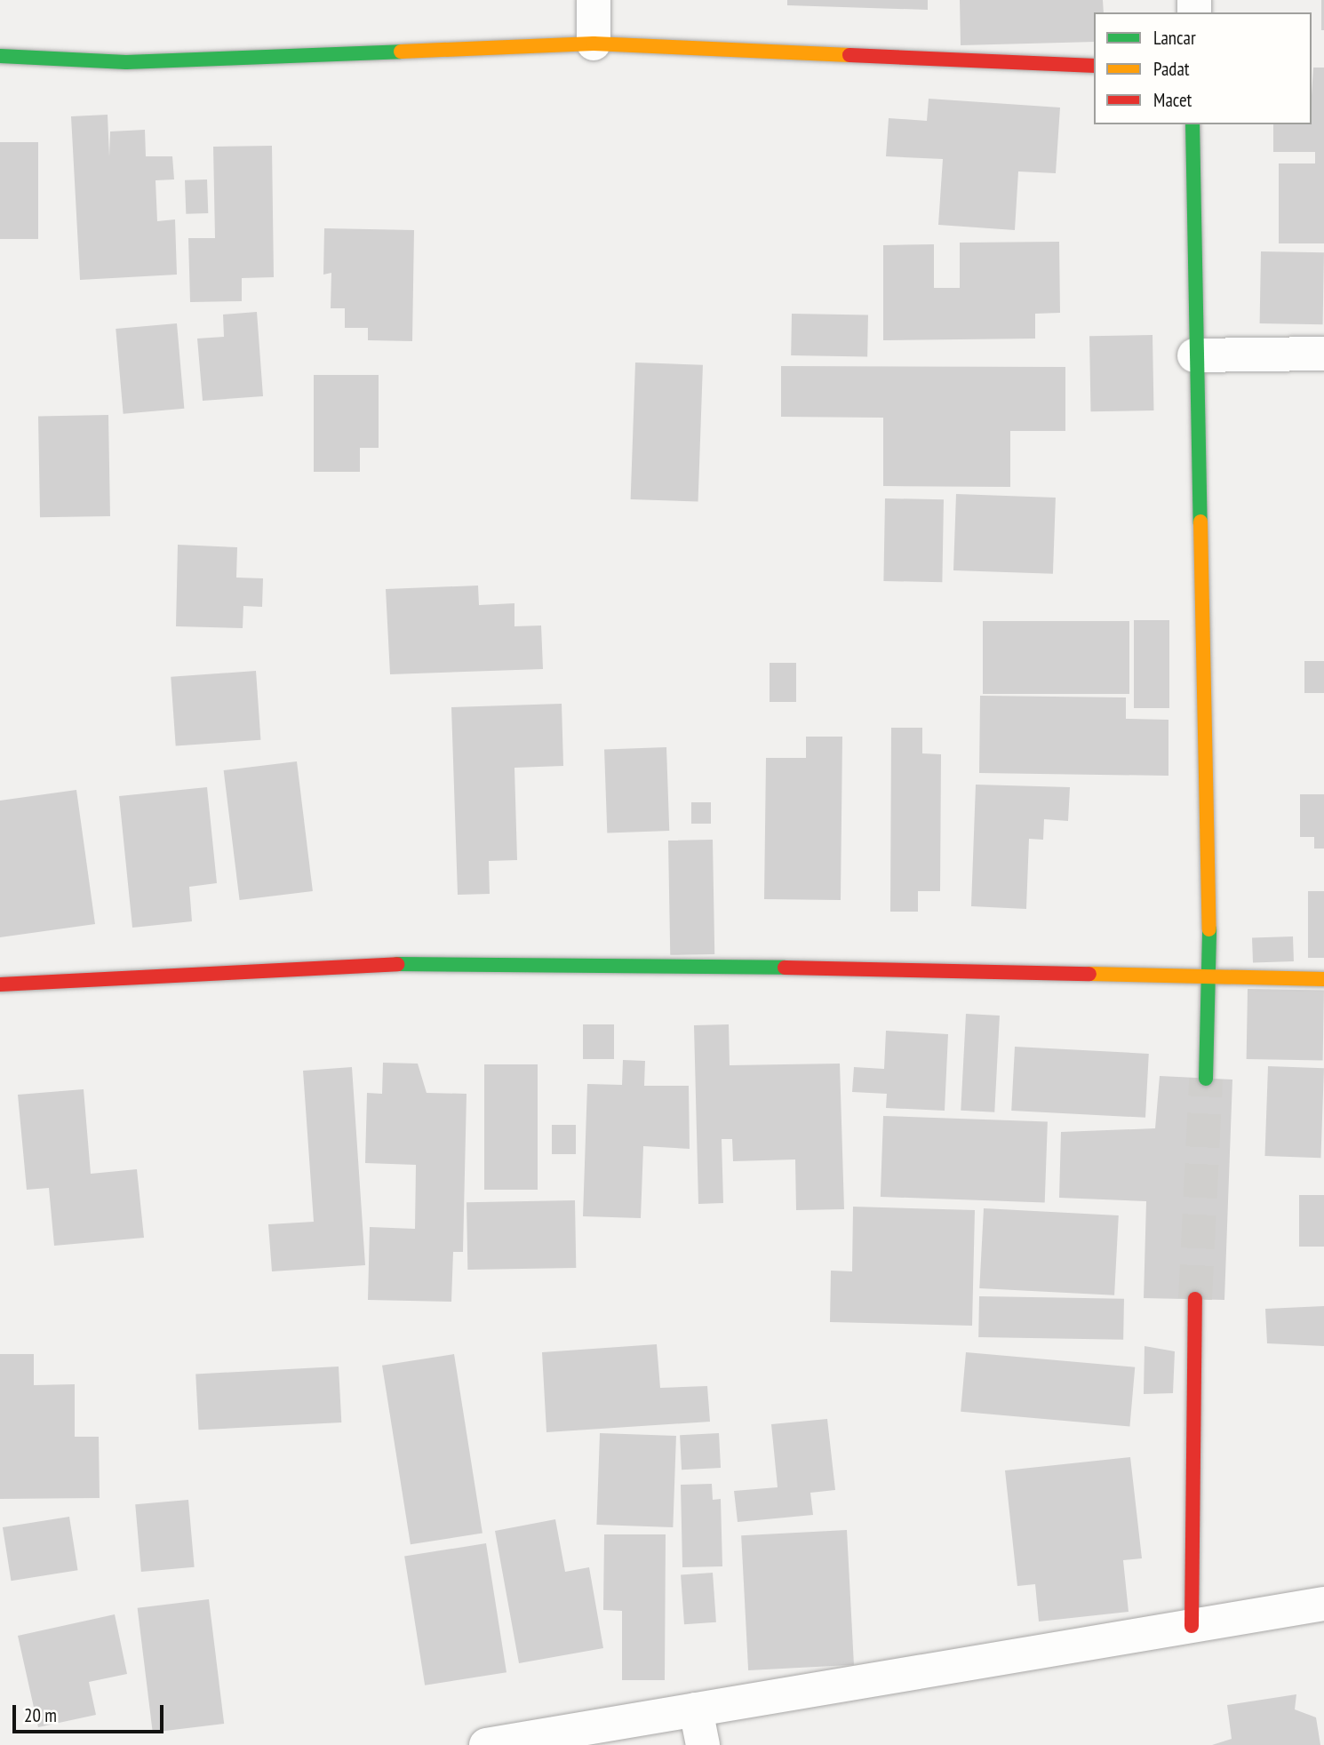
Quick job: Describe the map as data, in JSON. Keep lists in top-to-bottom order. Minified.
{"legend":["Lancar","Padat","Macet"],"scale_bar":"20 m"}
